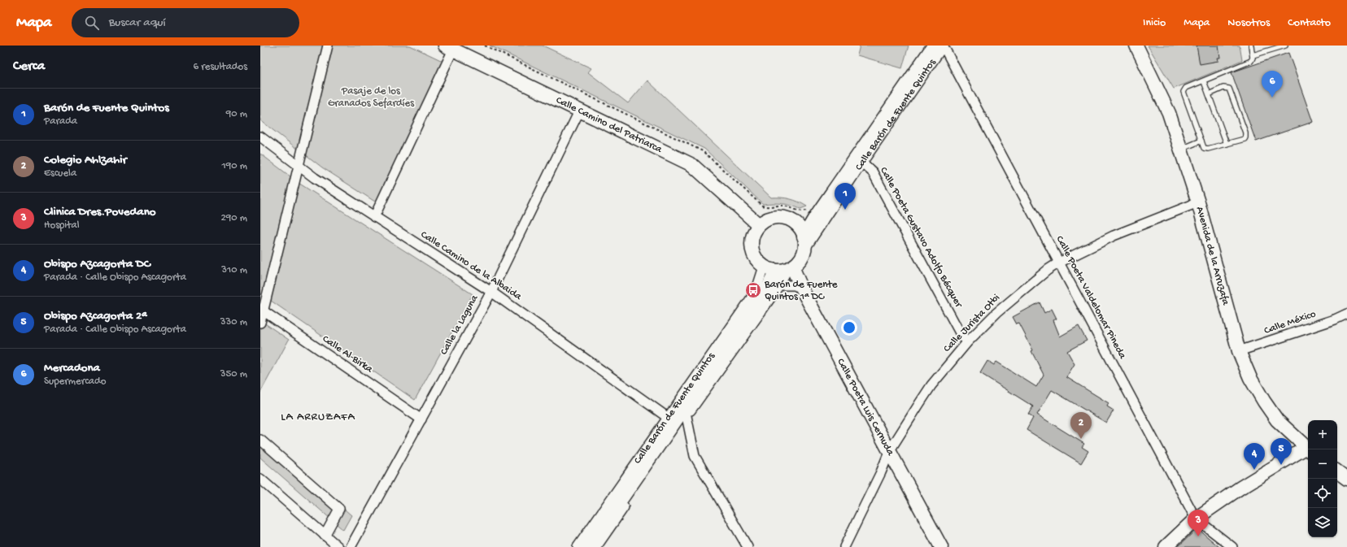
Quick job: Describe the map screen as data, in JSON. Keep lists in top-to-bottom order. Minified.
{"streets":{"street":["Calle Barón de Fuente Quintos","Calle Camino del Patriarca","Calle Poeta Gustavo Adolfo Bécquer","Avenida de la Arruzafa","Calle Camino de la Albaida","Calle Poeta Valdelomar Pineda","Calle México","Calle Jurista Otbi","Calle la Laguna","Calle Al-Birka","Calle Poeta Luis Cernuda"]},"crossings":[["Calle Barón de Fuente Quintos","Calle Camino del Patriarca"],["Calle Barón de Fuente Quintos","Calle Poeta Gustavo Adolfo Bécquer"],["Calle Barón de Fuente Quintos","Calle Camino de la Albaida"],["Calle Barón de Fuente Quintos","Calle Poeta Valdelomar Pineda"],["Calle Barón de Fuente Quintos","Calle Poeta Luis Cernuda"],["Calle Camino del Patriarca","Calle la Laguna"],["Calle Camino del Patriarca","Calle Poeta Luis Cernuda"],["Calle Poeta Gustavo Adolfo Bécquer","Calle Jurista Otbi"],["Avenida de la Arruzafa","Calle México"],["Avenida de la Arruzafa","Calle Jurista Otbi"],["Calle Camino de la Albaida","Calle la Laguna"],["Calle Poeta Valdelomar Pineda","Calle Jurista Otbi"],["Calle Jurista Otbi","Calle Poeta Luis Cernuda"],["Calle la Laguna","Calle Al-Birka"]],"districts":["LA ARRUZAFA"],"parks":["Pasaje de los Granados Sefardíes"],"places":{"bus stop":["Barón de Fuente Quintos 1ª DC"]},"page":{"header":"Mapa","search":"Buscar aquí","nav":["Inicio","Mapa","Nosotros","Contacto"],"heading":["Cerca","6 resultados"],"pins":["6","1","2","5","4","3"],"list":[{"mark":"1","name":"Barón de Fuente Quintos","note":"Parada","value":"90 m"},{"mark":"2","name":"Colegio Ahlzahir","note":"Escuela","value":"190 m"},{"mark":"3","name":"Clinica Dres.Povedano","note":"Hospital","value":"290 m"},{"mark":"4","name":"Obispo Azcagorta DC","note":"Parada · Calle Obispo Ascagorta","value":"310 m"},{"mark":"5","name":"Obispo Azcagorta 2ª","note":"Parada · Calle Obispo Ascagorta","value":"330 m"},{"mark":"6","name":"Mercadona","note":"Supermercado","value":"350 m"}],"map_buttons":["+","−"]}}
